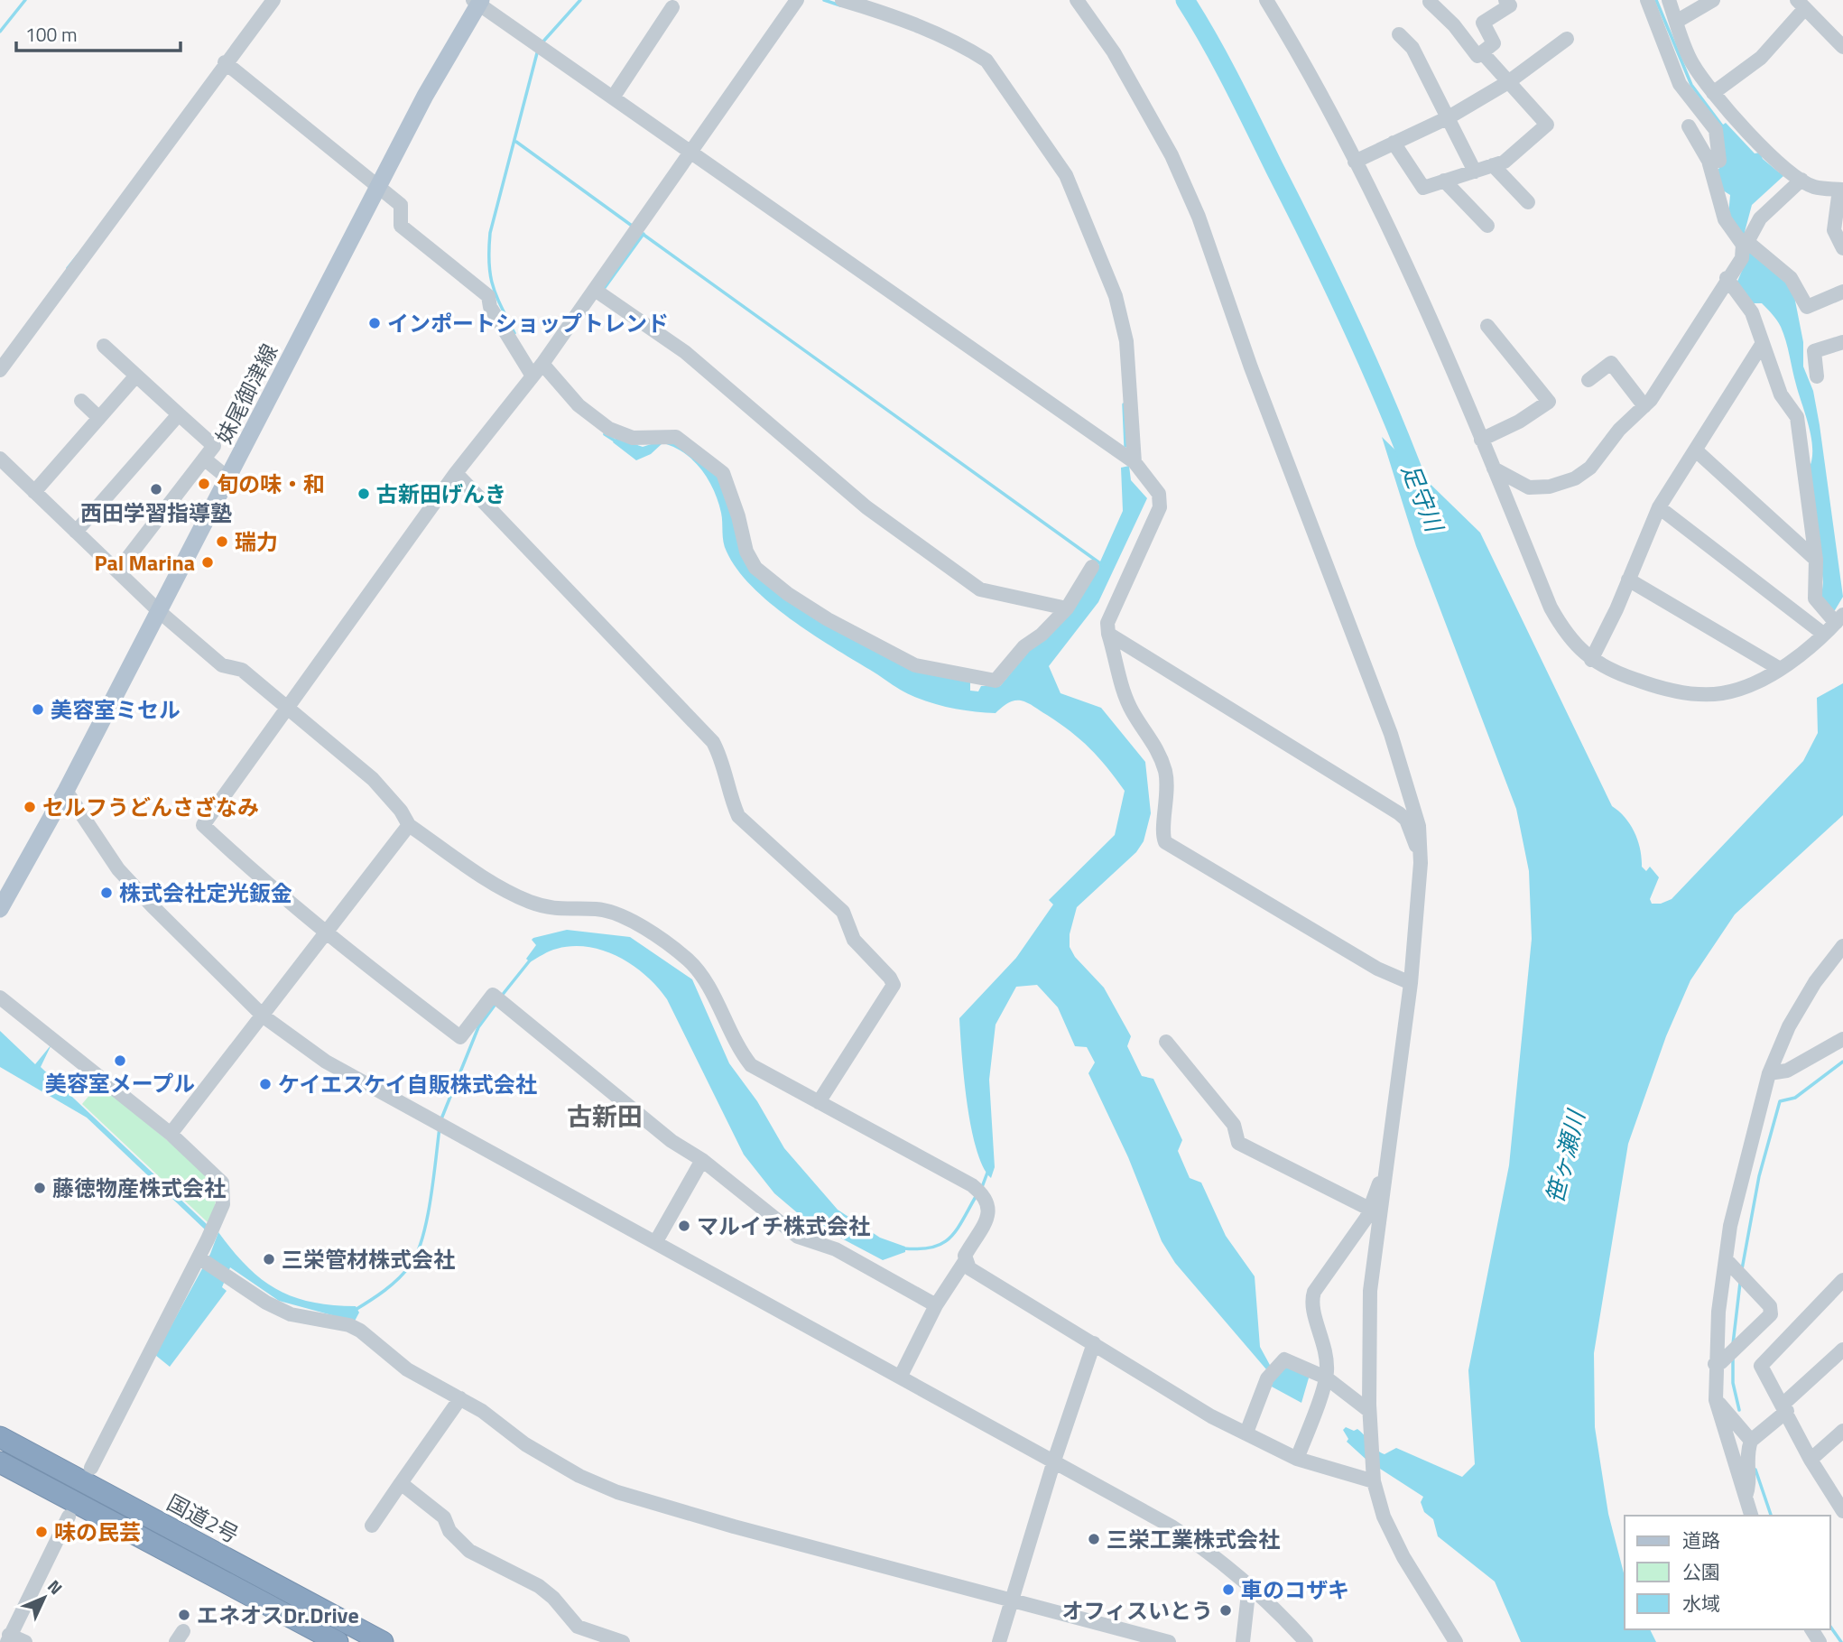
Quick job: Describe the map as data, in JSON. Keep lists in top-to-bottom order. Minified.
{"streets":{"highway":["国道2号"],"main road":["妹尾御津線"]},"districts":["古新田"],"water":["足守川","笹ヶ瀬川"],"places":["インポートショップトレンド","旬の味・和","西田学習指導塾","古新田げんき","瑞力","Pal Marina","美容室ミセル","セルフうどんさざなみ","株式会社定光鈑金","美容室メープル","ケイエスケイ自販株式会社","藤徳物産株式会社","マルイチ株式会社","三栄管材株式会社","味の民芸","三栄工業株式会社","車のコザキ","オフィスいとう","エネオスDr.Drive"],"legend":["道路","公園","水域"],"scale_bar":"100 m","north":"top right"}
